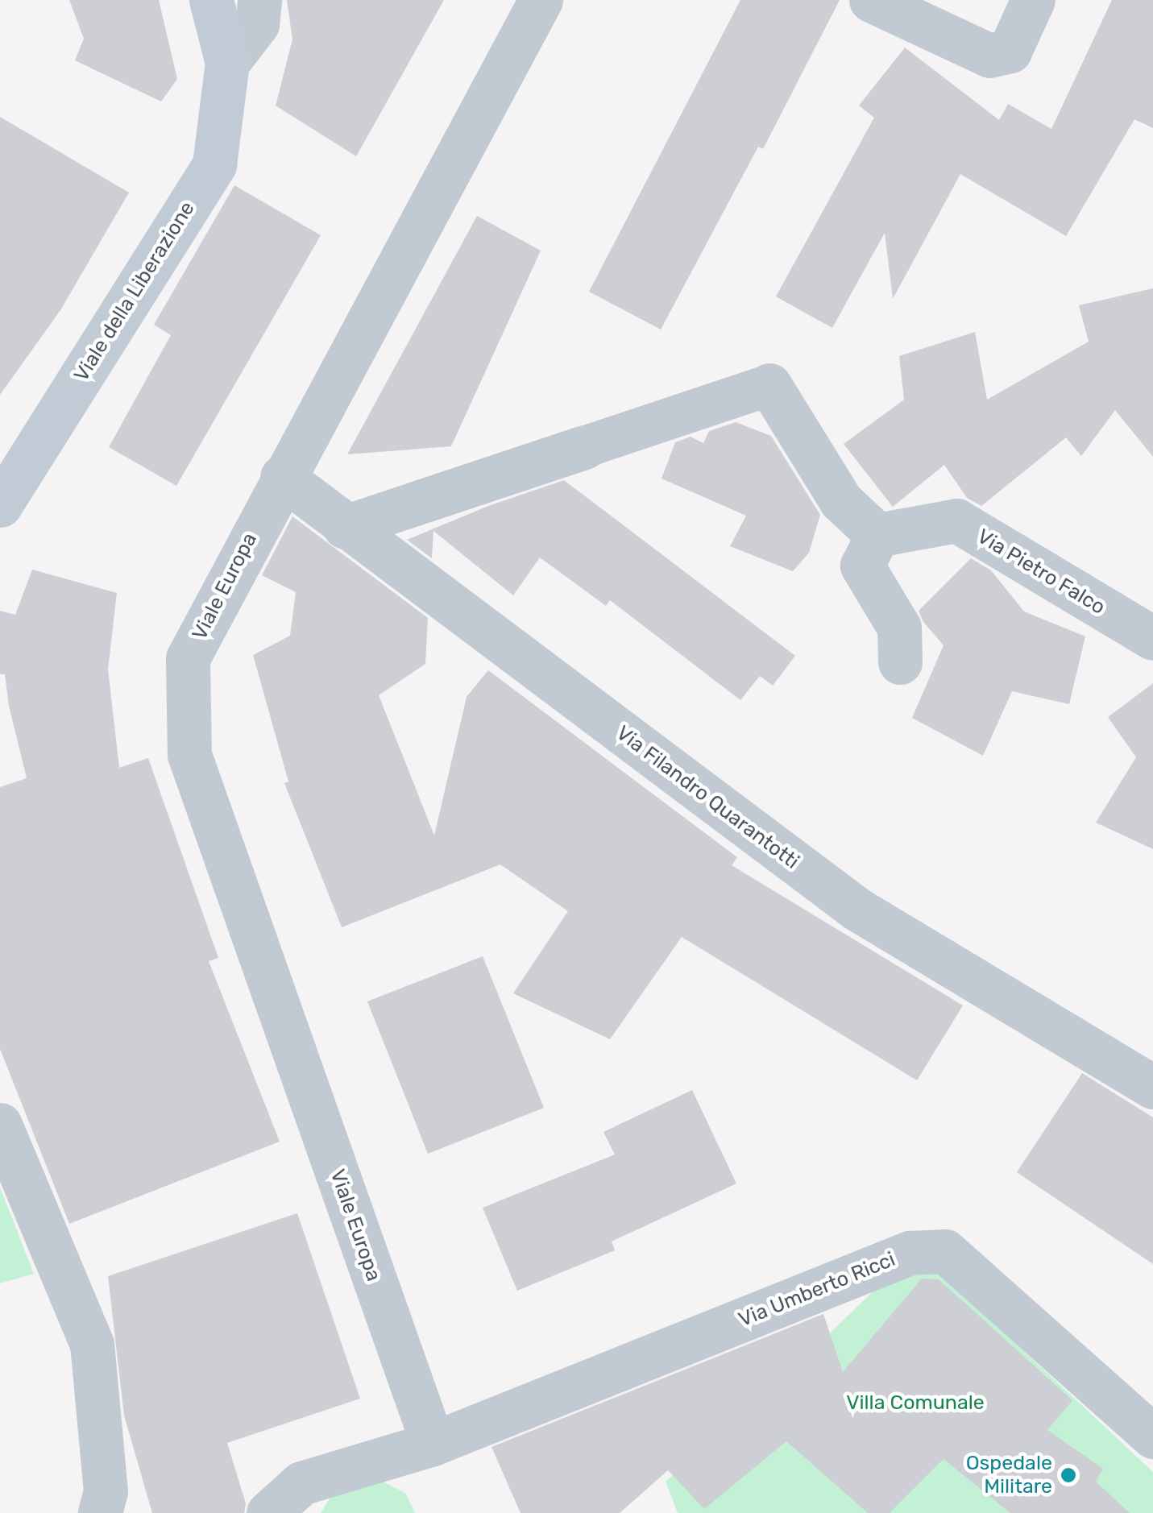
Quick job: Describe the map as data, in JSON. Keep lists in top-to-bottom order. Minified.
{"streets":{"main road":["Viale della Liberazione"],"street":["Via Pietro Falco","Viale Europa","Via Filandro Quarantotti","Via Umberto Ricci"]},"crossings":[["Viale Europa","Via Filandro Quarantotti"],["Viale Europa","Via Umberto Ricci"]],"parks":["Villa Comunale"],"places":["Ospedale Militare"]}
